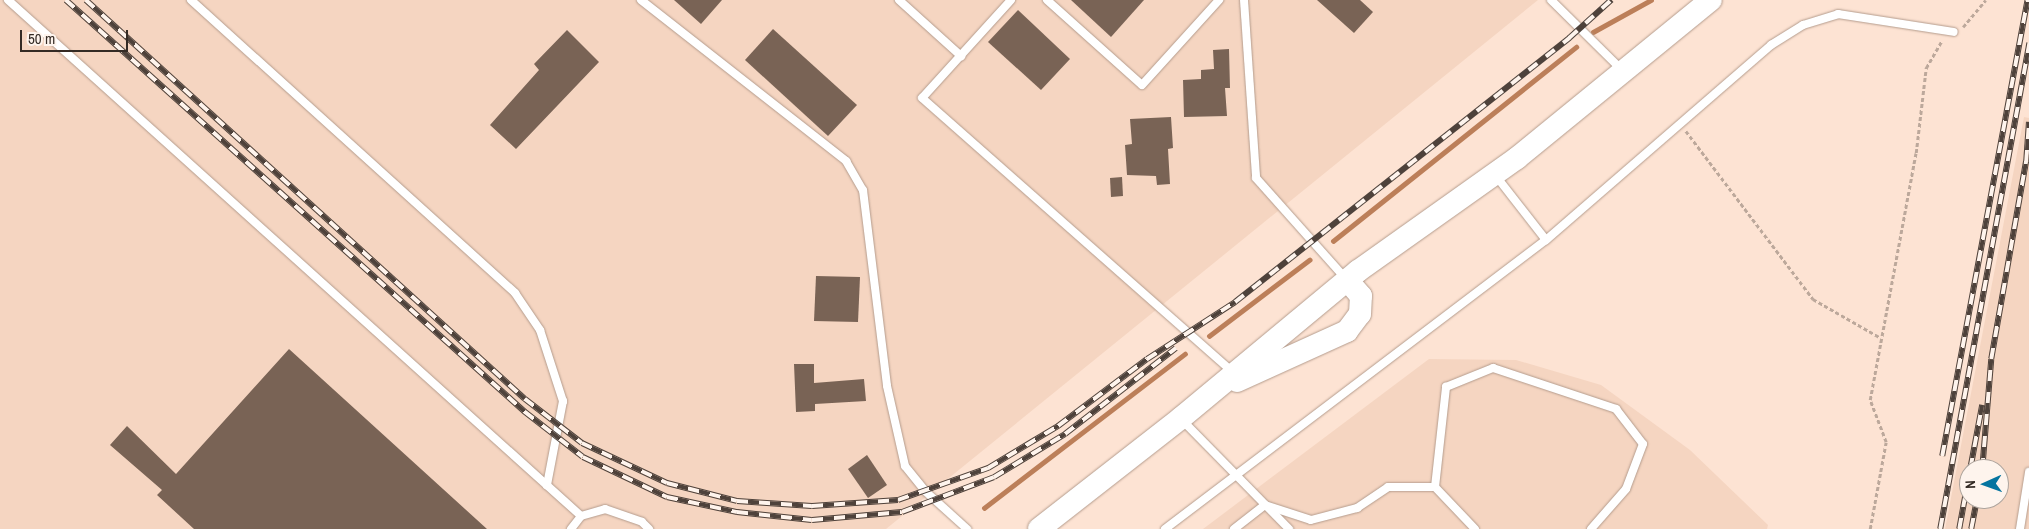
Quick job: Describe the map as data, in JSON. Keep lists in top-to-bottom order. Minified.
{"scale_bar":"50 m","north":"left"}
